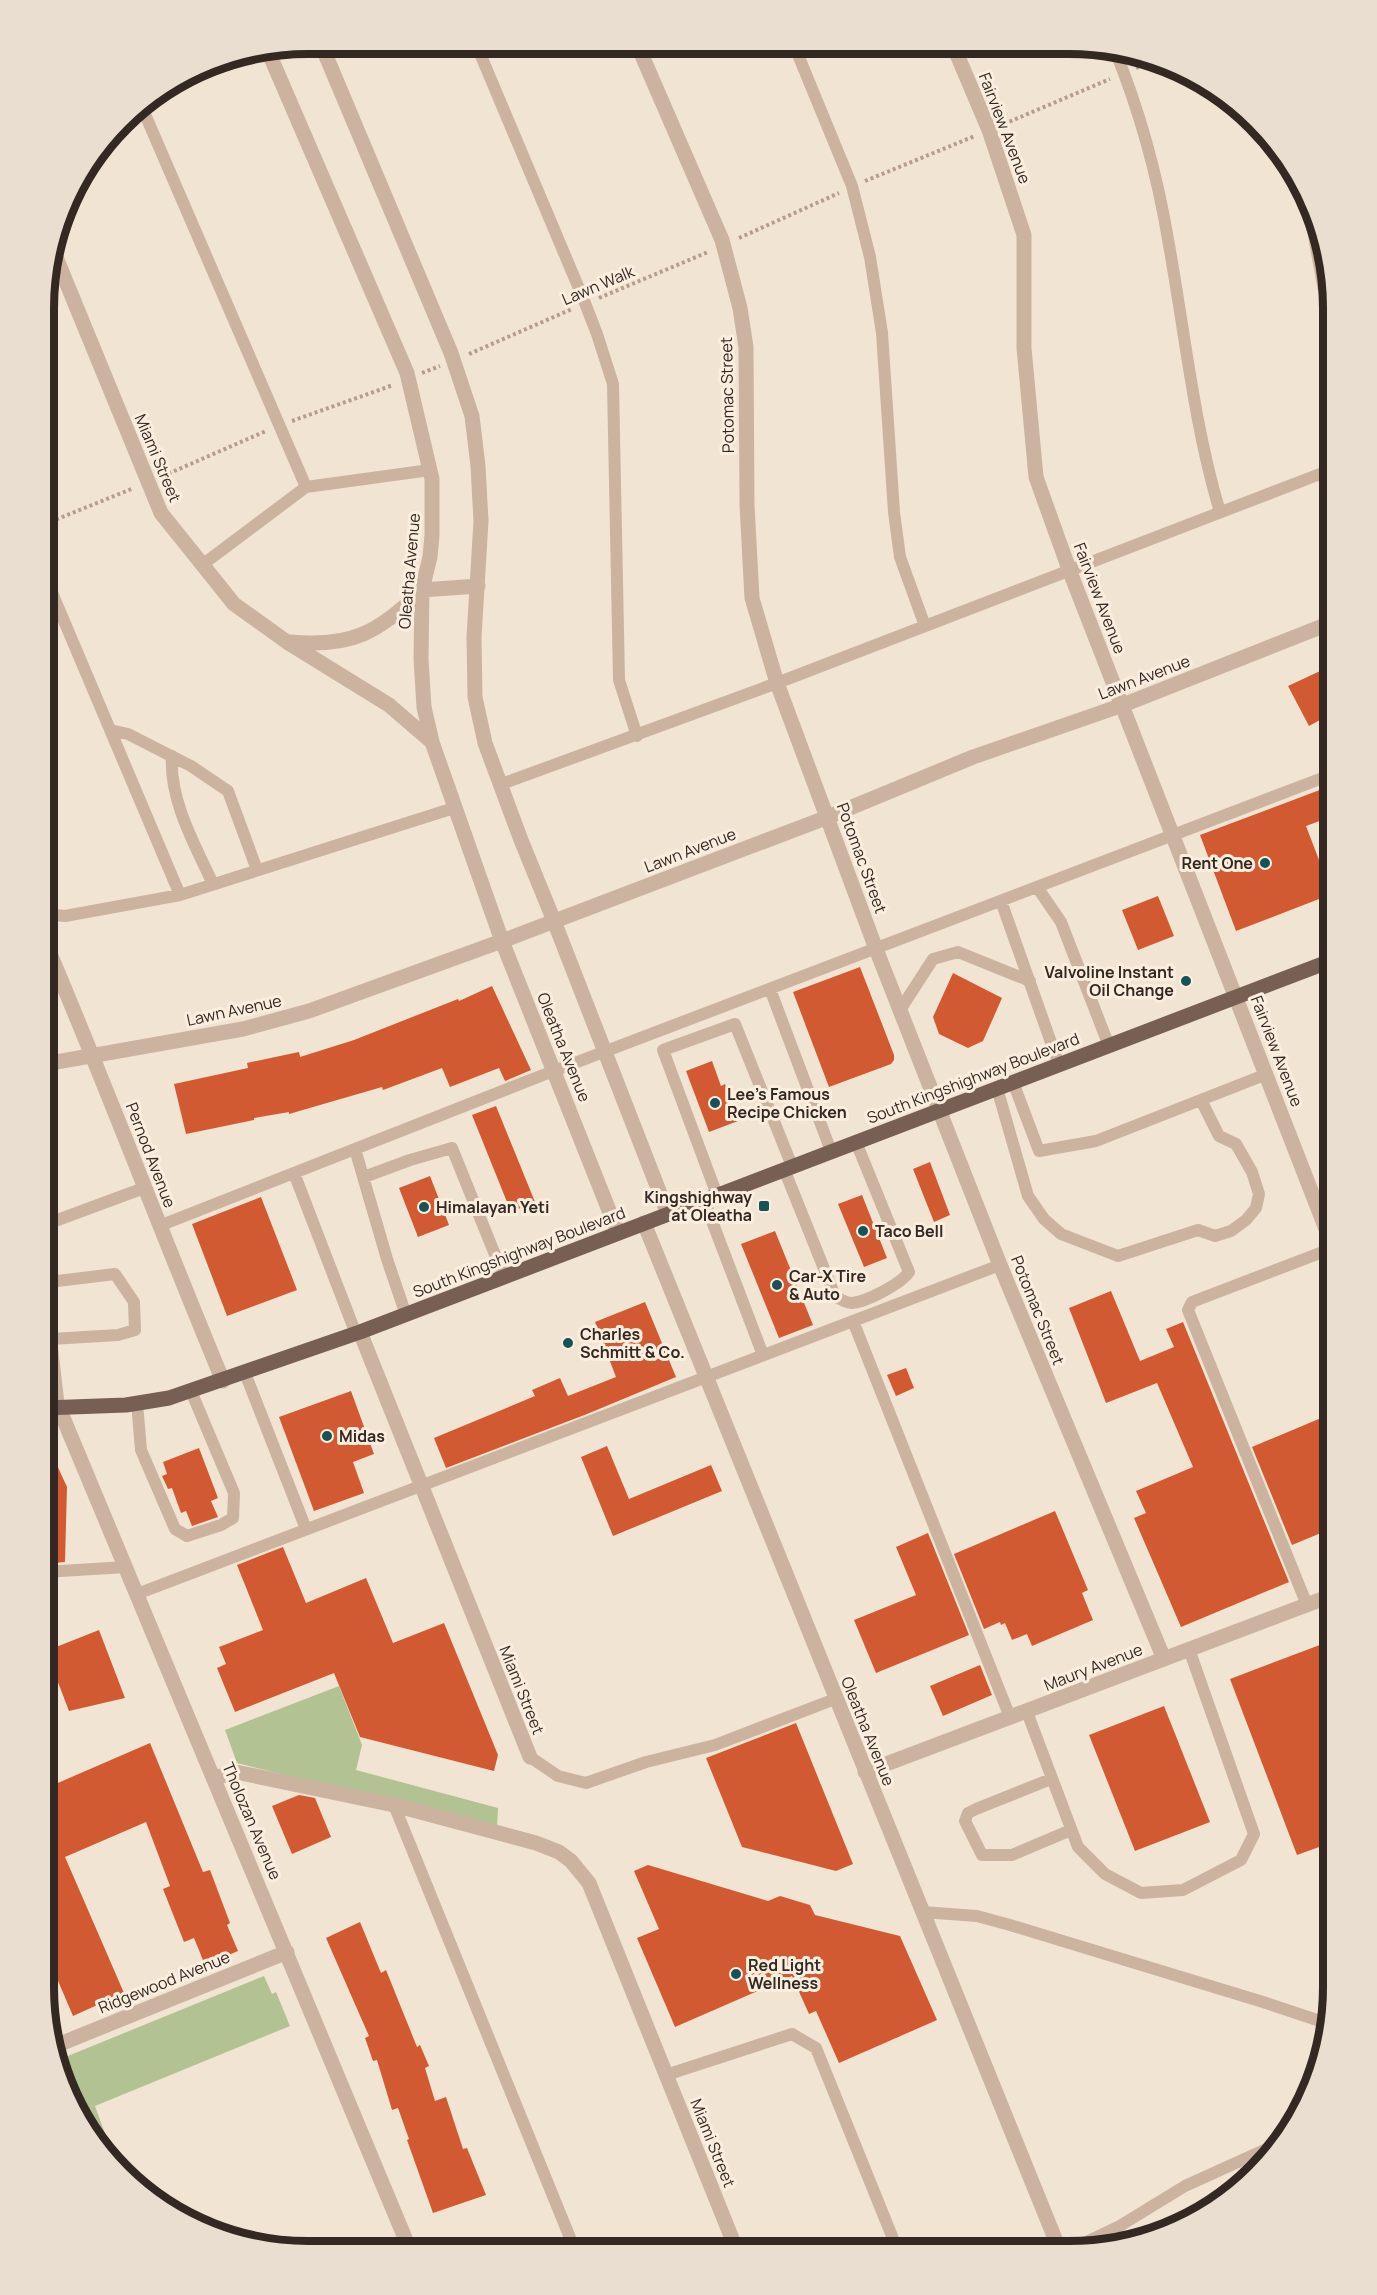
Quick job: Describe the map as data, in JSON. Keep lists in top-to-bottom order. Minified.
{"streets":{"main road":["South Kingshighway Boulevard"],"street":["Fairview Avenue","Potomac Street","Miami Street","Oleatha Avenue","Lawn Avenue","Pernod Avenue","Maury Avenue","Tholozan Avenue","Ridgewood Avenue"],"path":["Lawn Walk"]},"crossings":[["Fairview Avenue","Lawn Walk"],["Fairview Avenue","Lawn Avenue"],["Fairview Avenue","South Kingshighway Boulevard"],["Lawn Walk","Potomac Street"],["Lawn Walk","Miami Street"],["Lawn Walk","Oleatha Avenue"],["Potomac Street","Lawn Avenue"],["Potomac Street","South Kingshighway Boulevard"],["Potomac Street","Maury Avenue"],["Miami Street","Oleatha Avenue"],["Miami Street","South Kingshighway Boulevard"],["Miami Street","Tholozan Avenue"],["Oleatha Avenue","Lawn Avenue"],["Oleatha Avenue","South Kingshighway Boulevard"],["Oleatha Avenue","Maury Avenue"],["Lawn Avenue","Pernod Avenue"],["South Kingshighway Boulevard","Pernod Avenue"],["Tholozan Avenue","Ridgewood Avenue"]],"places":{"other":["Rent One","Valvoline Instant Oil Change","Lee's Famous Recipe Chicken","Himalayan Yeti","Taco Bell","Car-X Tire & Auto","Charles Schmitt & Co.","Midas","Red Light Wellness"],"transit":["Kingshighway at Oleatha"]}}
